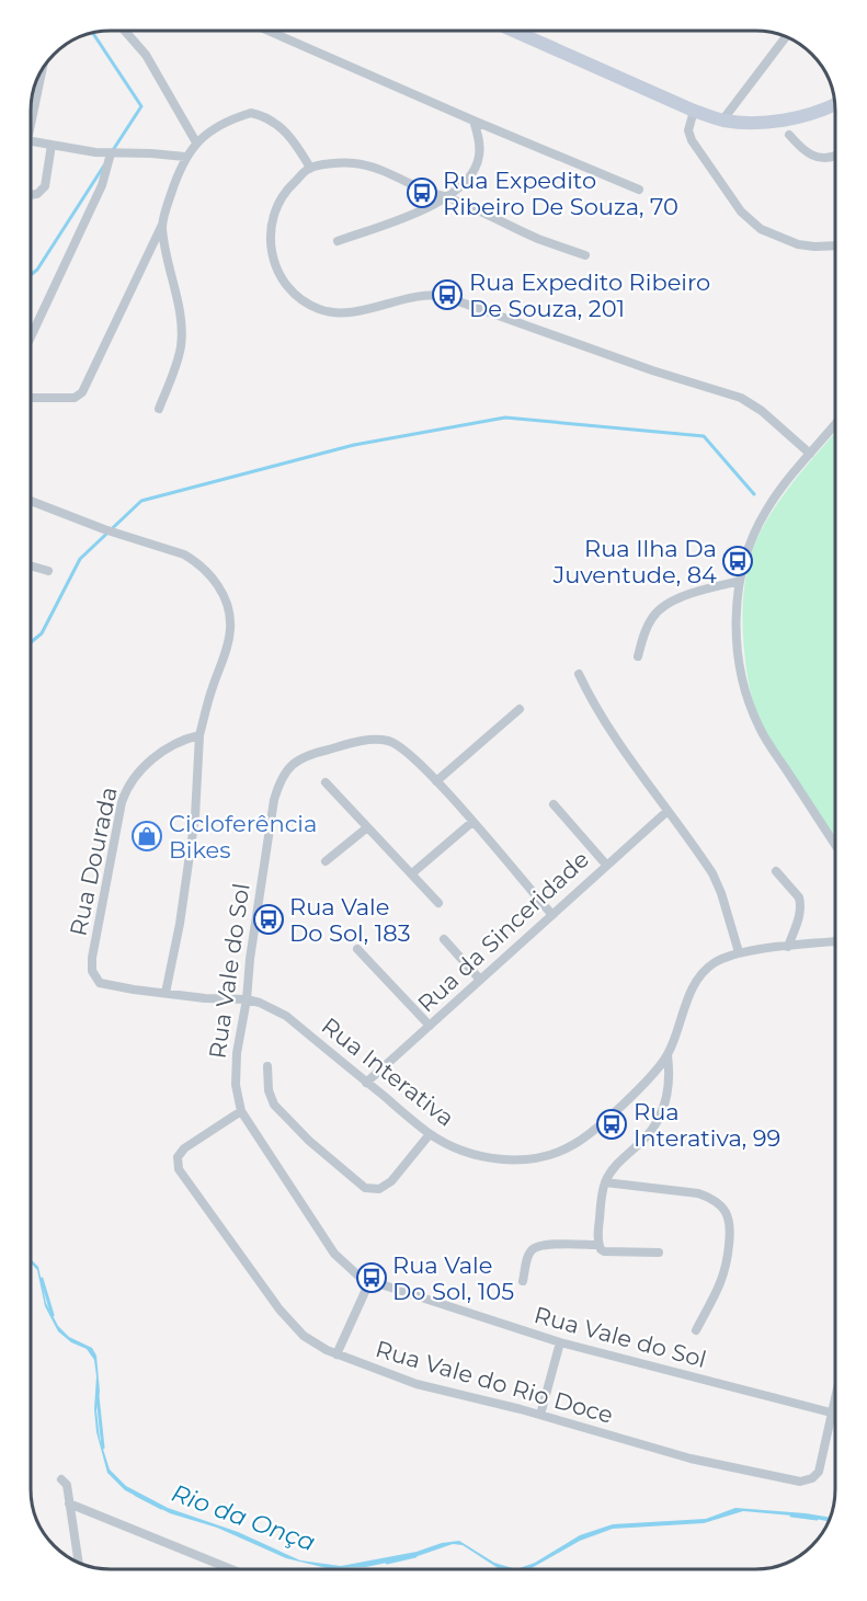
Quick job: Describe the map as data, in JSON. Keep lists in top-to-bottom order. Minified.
{"streets":{"street":["Rua Dourada","Rua da Sinceridade","Rua Vale do Sol","Rua Interativa","Rua Vale do Rio Doce"]},"crossings":[["Rua Dourada","Rua Vale do Sol"],["Rua Dourada","Rua Interativa"],["Rua da Sinceridade","Rua Vale do Sol"],["Rua da Sinceridade","Rua Interativa"],["Rua Vale do Sol","Rua Interativa"],["Rua Vale do Sol","Rua Vale do Rio Doce"]],"water":["Rio da Onça"],"places":{"bus stop":["Rua Expedito Ribeiro De Souza, 70","Rua Expedito Ribeiro De Souza, 201","Rua Ilha Da Juventude, 84","Rua Vale Do Sol, 183","Rua Interativa, 99","Rua Vale Do Sol, 105"],"shop":["Cicloferência Bikes"]}}
